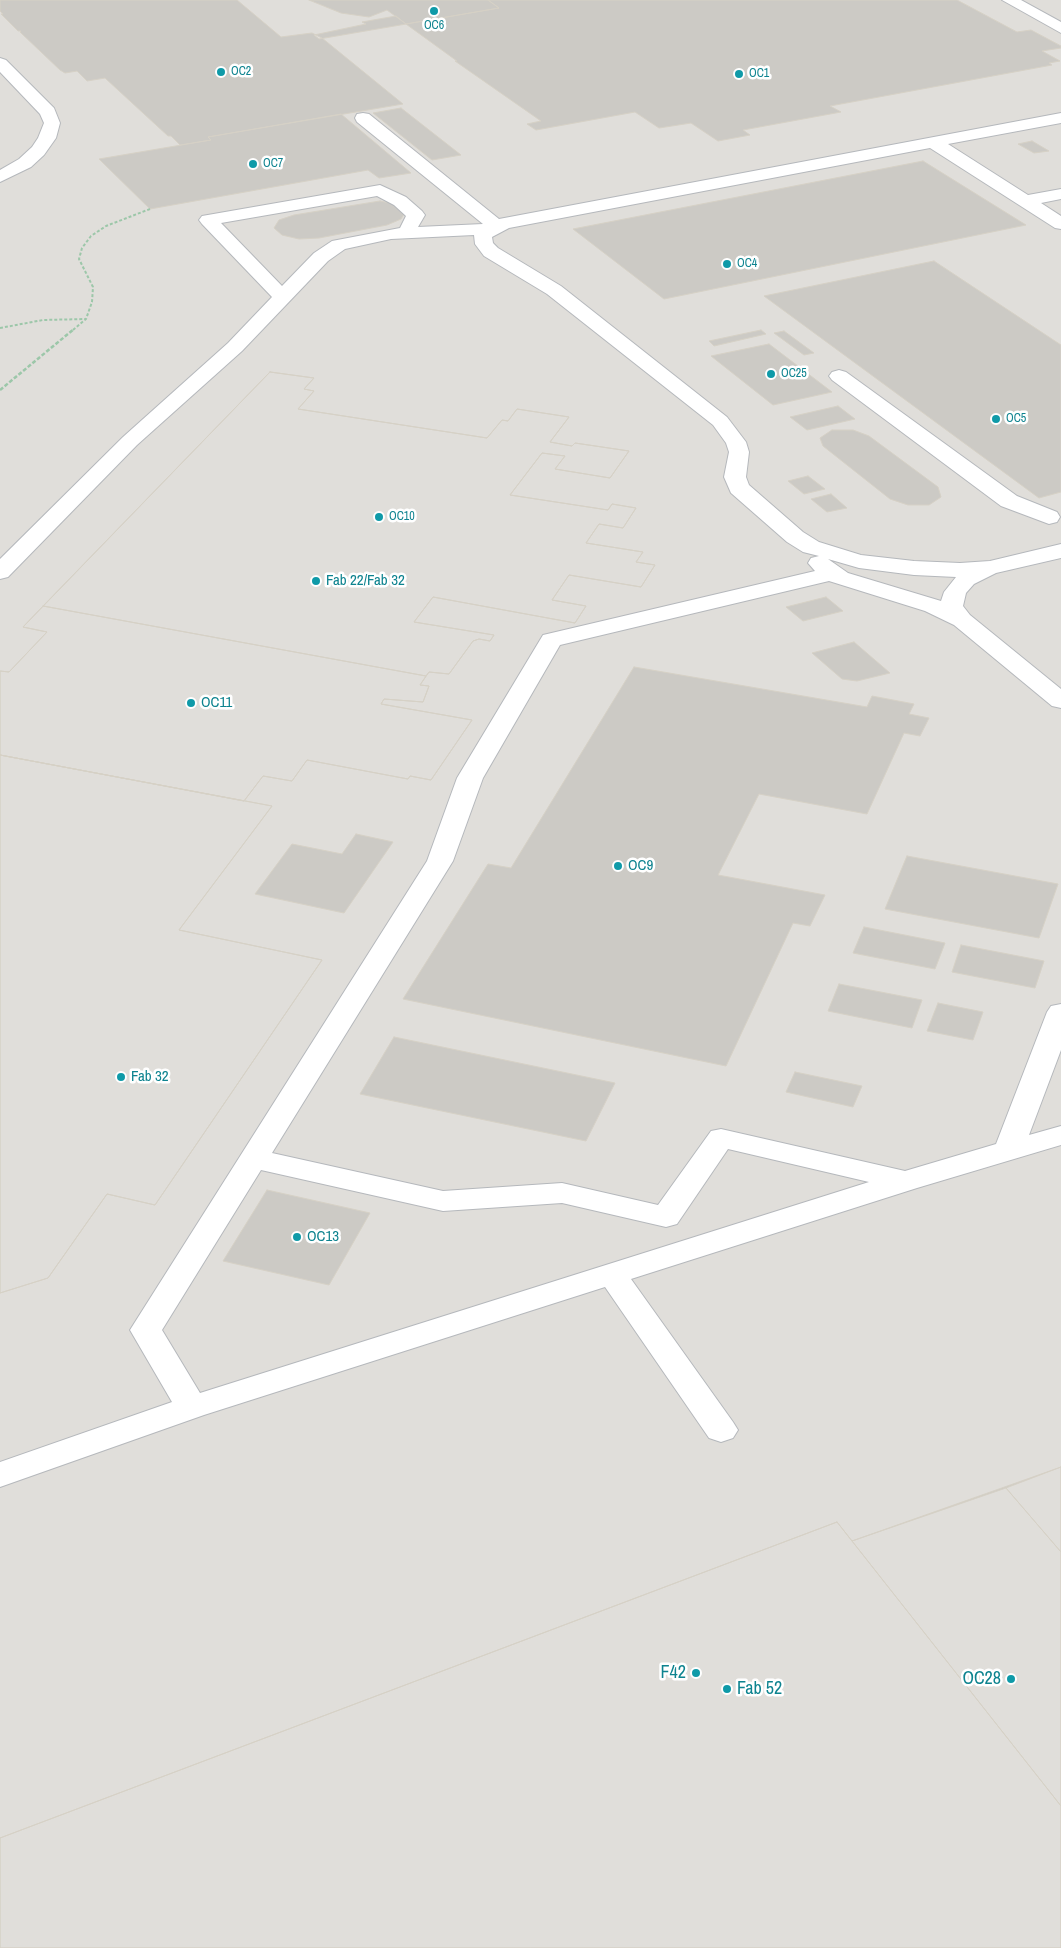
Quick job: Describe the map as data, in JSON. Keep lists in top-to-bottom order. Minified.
{"places":["OC6","OC2","OC1","OC7","OC4","OC25","OC5","OC10","Fab 22/Fab 32","OC11","OC9","Fab 32","OC13","F42","OC28","Fab 52"]}
